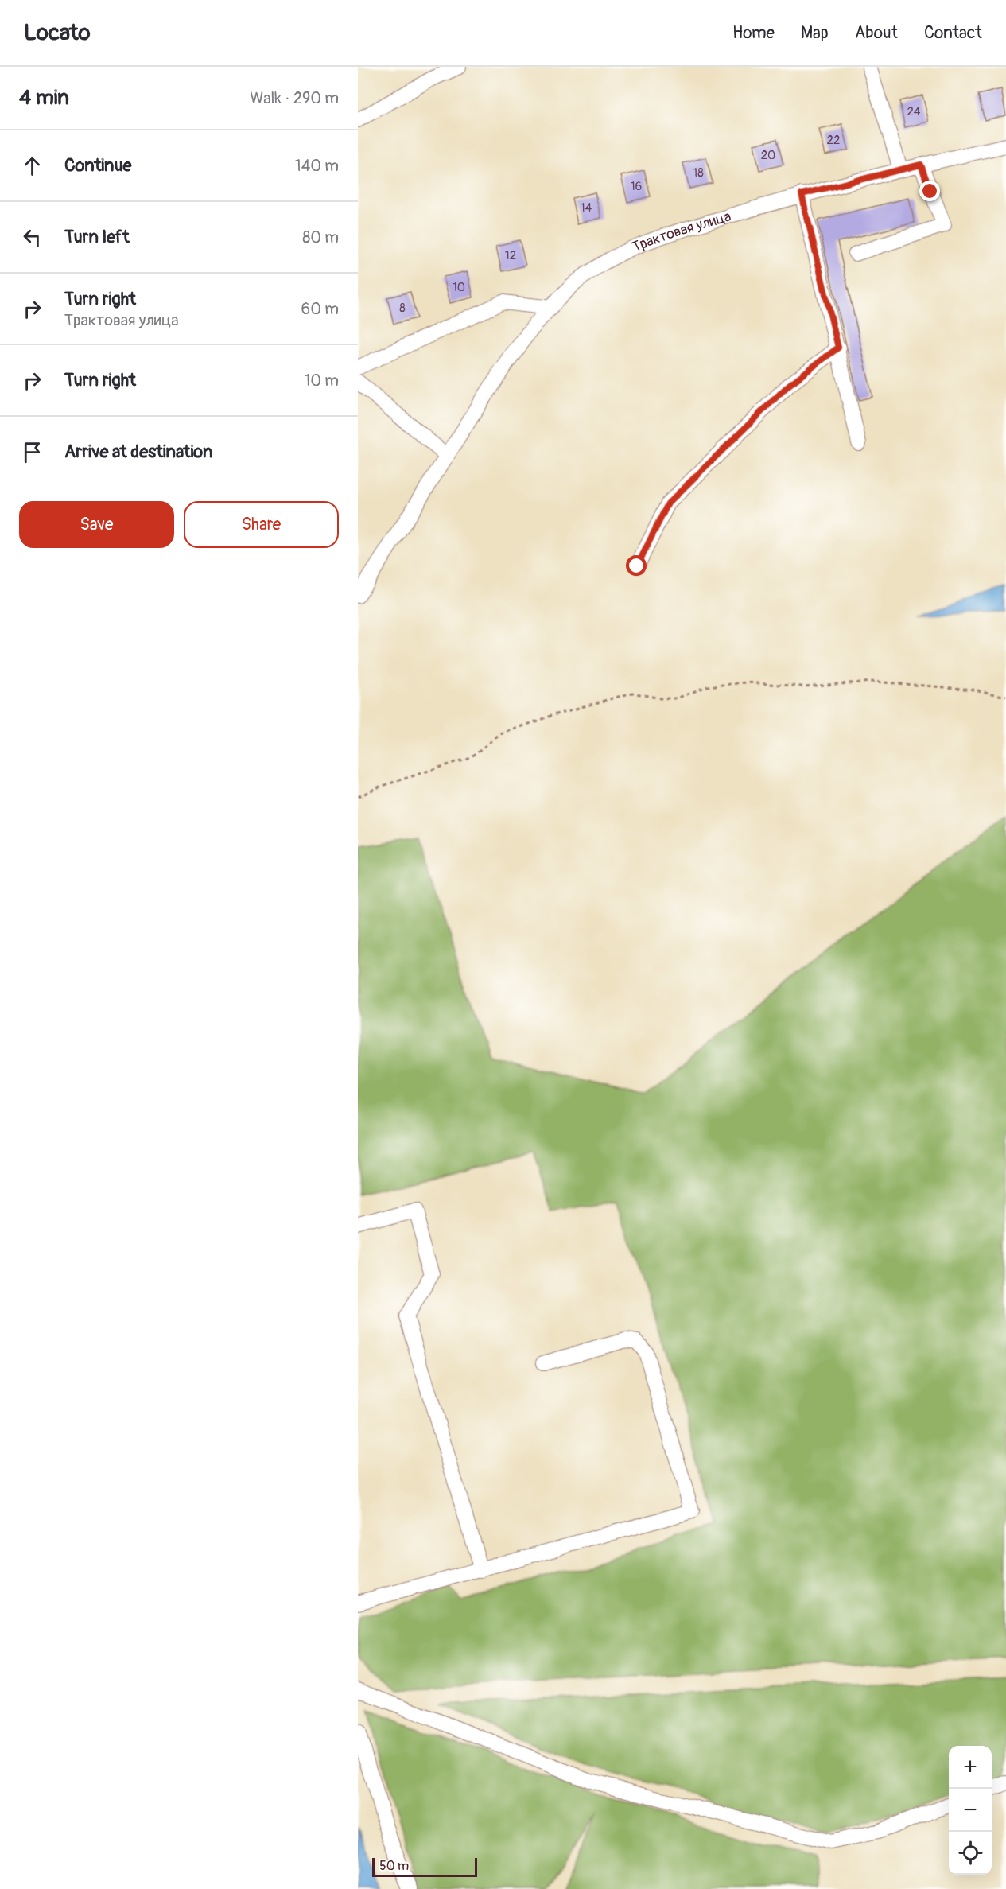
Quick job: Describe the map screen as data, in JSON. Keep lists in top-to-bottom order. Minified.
{"streets":{"street":["Трактовая улица"]},"house_numbers":["24","22","20","18","16","14","12","10","8"],"scale_bar":"50 m","page":{"header":"Locato","nav":["Home","Map","About","Contact"],"heading":["4 min","Walk · 290 m"],"list":[["Continue","140 m"],["Turn left","80 m"],["Turn right","Трактовая улица","60 m"],["Turn right","10 m"],"Arrive at destination"],"buttons":["Save","Share"],"map_buttons":["+","−"],"scale":"50 m"}}
